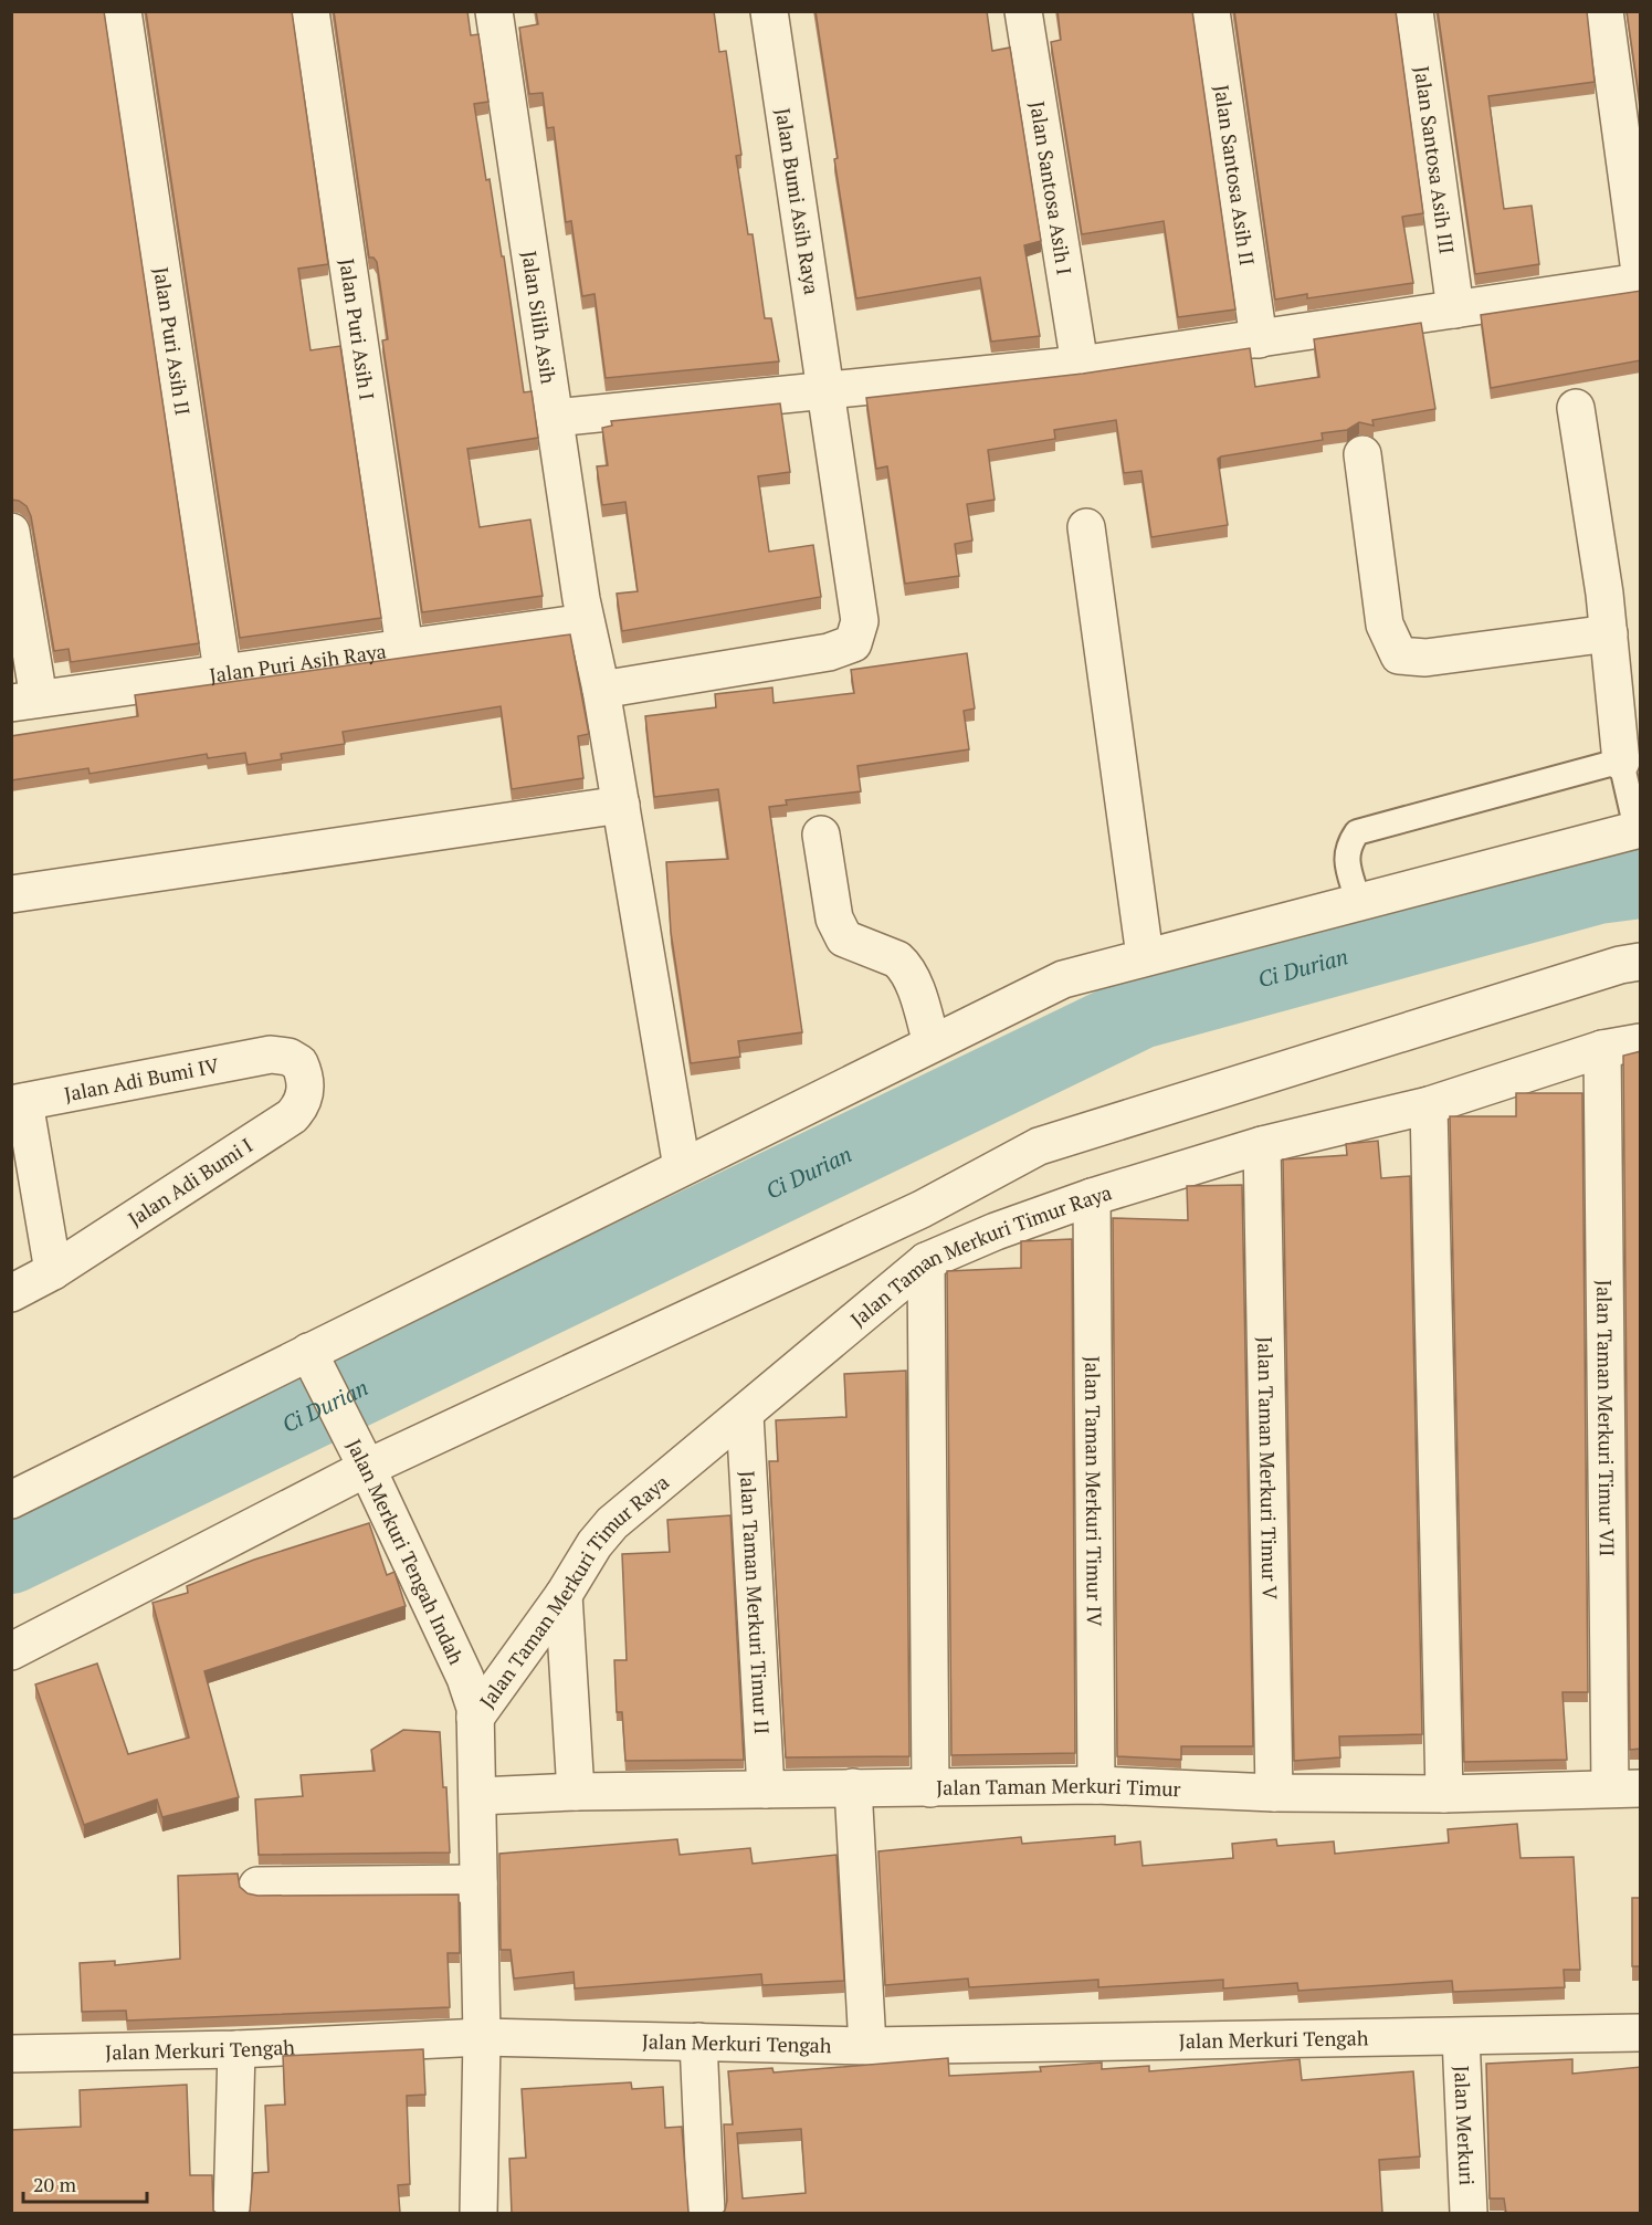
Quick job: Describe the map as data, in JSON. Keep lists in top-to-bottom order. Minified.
{"streets":{"street":["Jalan Santosa Asih III","Jalan Santosa Asih II","Jalan Santosa Asih I","Jalan Bumi Asih Raya","Jalan Silih Asih","Jalan Puri Asih I","Jalan Puri Asih II","Jalan Puri Asih Raya","Jalan Adi Bumi IV","Jalan Adi Bumi I","Jalan Taman Merkuri Timur Raya","Jalan Taman Merkuri Timur VII","Jalan Taman Merkuri Timur V","Jalan Taman Merkuri Timur IV","Jalan Merkuri Tengah Indah","Jalan Taman Merkuri Timur II","Jalan Taman Merkuri Timur","Jalan Merkuri Tengah","Jalan Merkuri"]},"crossings":[["Jalan Bumi Asih Raya","Jalan Silih Asih"],["Jalan Silih Asih","Jalan Puri Asih Raya"],["Jalan Puri Asih I","Jalan Puri Asih Raya"],["Jalan Puri Asih II","Jalan Puri Asih Raya"],["Jalan Adi Bumi IV","Jalan Adi Bumi I"],["Jalan Taman Merkuri Timur Raya","Jalan Taman Merkuri Timur VII"],["Jalan Taman Merkuri Timur Raya","Jalan Taman Merkuri Timur V"],["Jalan Taman Merkuri Timur Raya","Jalan Taman Merkuri Timur IV"],["Jalan Taman Merkuri Timur Raya","Jalan Merkuri Tengah Indah"],["Jalan Taman Merkuri Timur Raya","Jalan Taman Merkuri Timur II"],["Jalan Taman Merkuri Timur VII","Jalan Taman Merkuri Timur"],["Jalan Taman Merkuri Timur V","Jalan Taman Merkuri Timur"],["Jalan Taman Merkuri Timur IV","Jalan Taman Merkuri Timur"],["Jalan Merkuri Tengah Indah","Jalan Taman Merkuri Timur"],["Jalan Merkuri Tengah Indah","Jalan Merkuri Tengah"],["Jalan Taman Merkuri Timur II","Jalan Taman Merkuri Timur"],["Jalan Merkuri Tengah","Jalan Merkuri"]],"water":["Ci Durian"],"scale_bar":"20 m"}
